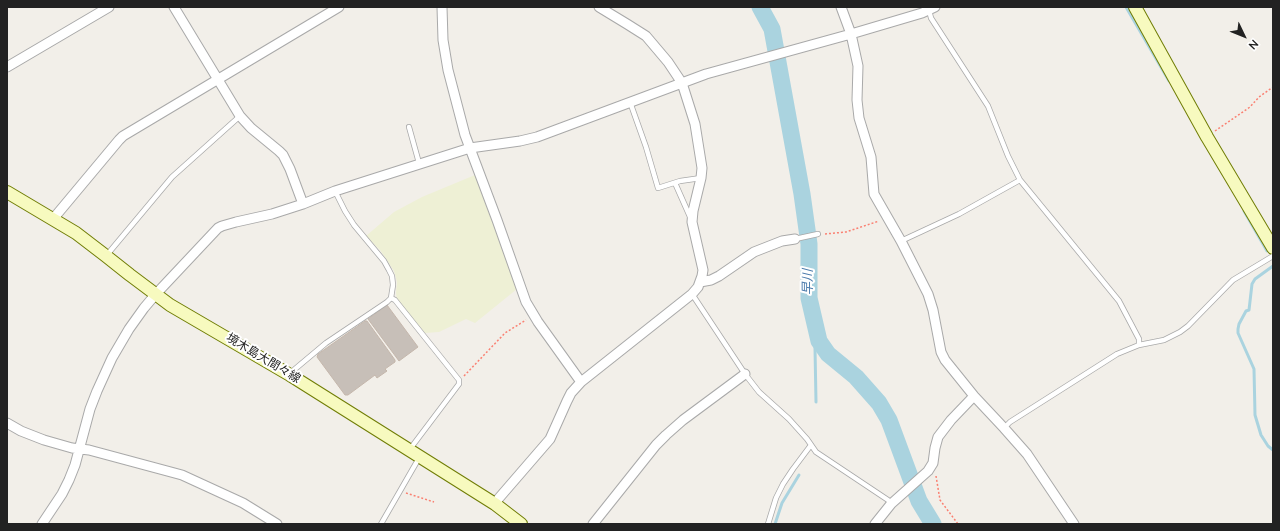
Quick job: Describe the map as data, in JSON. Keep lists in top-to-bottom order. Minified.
{"streets":{"main road":["境木島大間々線"]},"water":["早川"],"north":"bottom right"}
